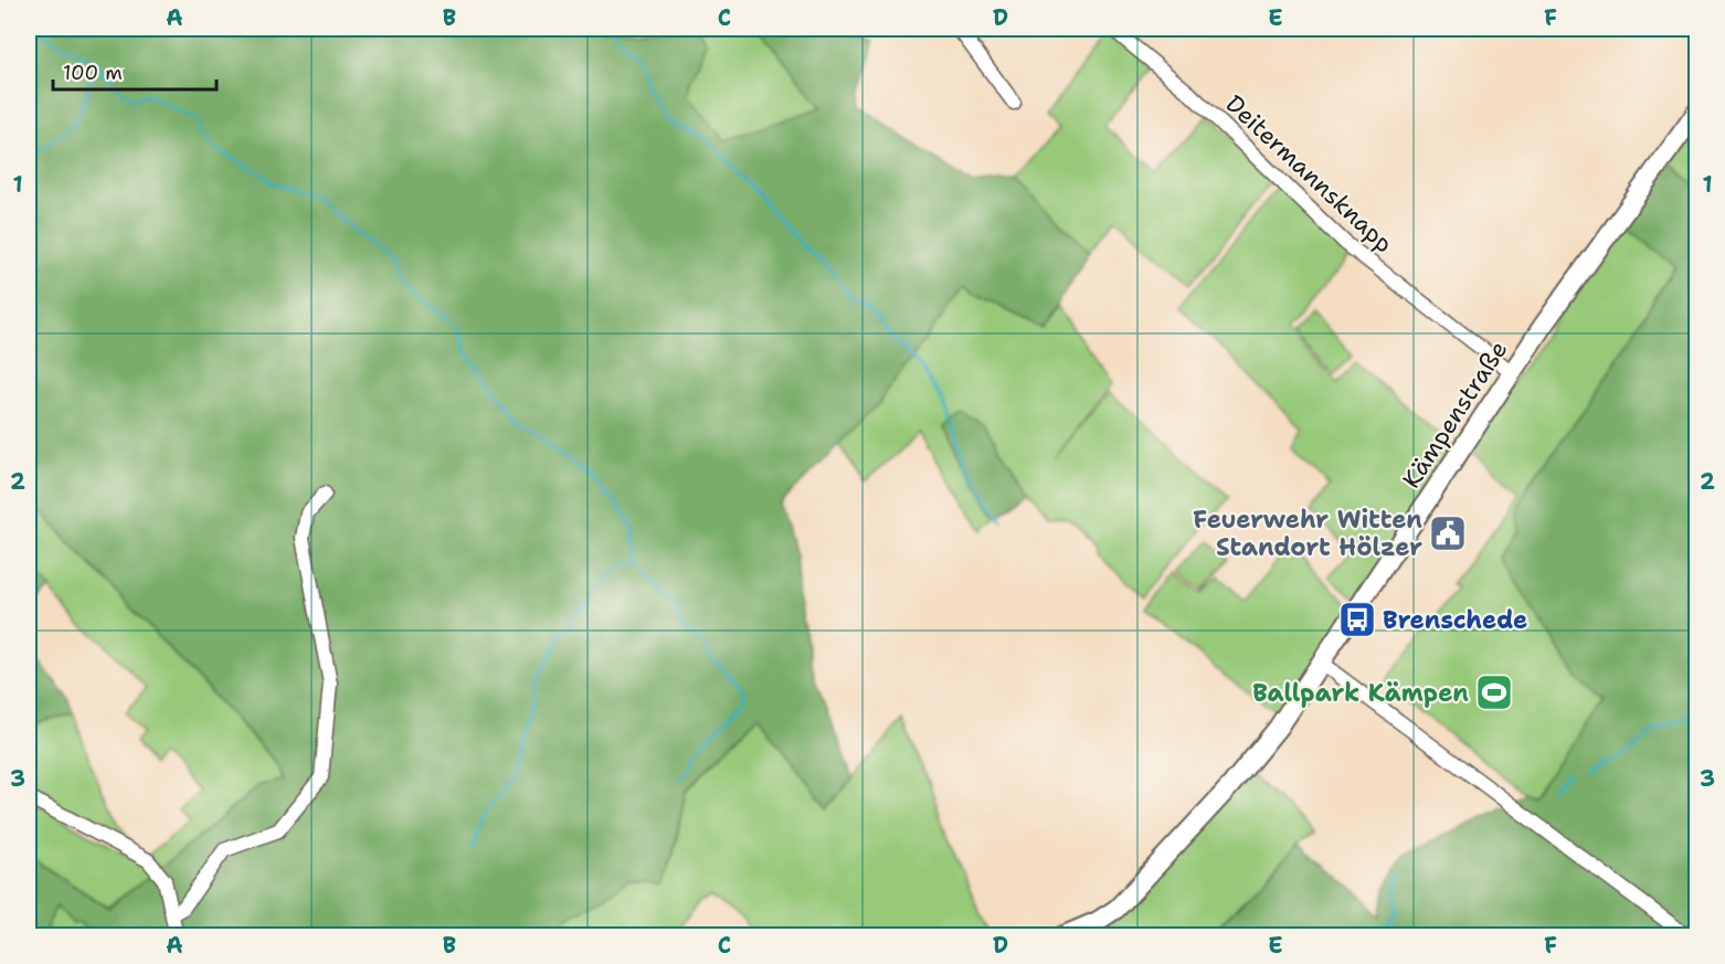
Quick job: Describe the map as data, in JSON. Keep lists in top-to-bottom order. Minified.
{"streets":{"street":["Deitermannsknapp","Kämpenstraße"]},"crossings":[["Deitermannsknapp","Kämpenstraße"]],"places":{"public building":["Feuerwehr Witten Standort Hölzer"],"bus stop":["Brenschede"],"sports":["Ballpark Kämpen"]},"scale_bar":"100 m","grid":{"columns":["A","B","C","D","E","F"],"rows":["1","2","3"]}}
